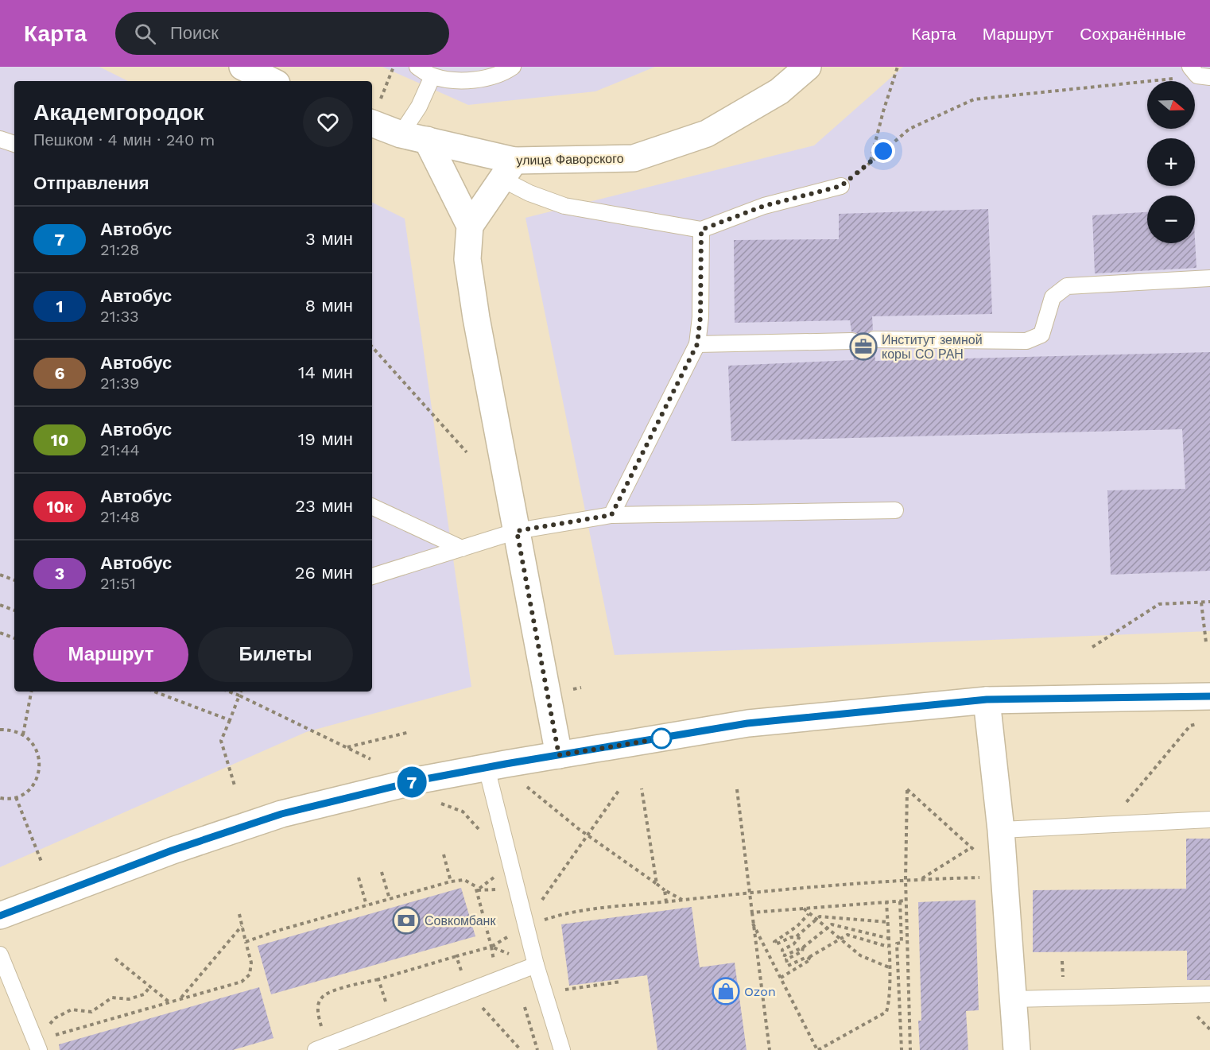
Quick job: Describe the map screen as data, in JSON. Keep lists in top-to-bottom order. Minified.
{"streets":{"street":["улица Фаворского"]},"places":{"office":["Институт земной коры СО РАН"],"bank":["Совкомбанк"],"shop":["Ozon"]},"lines":["bus line 7"],"north":"right","page":{"header":"Карта","search":"Поиск","nav":["Карта","Маршрут","Сохранённые"],"on_map":"7","map_buttons":["+","−"],"heading":[["Академгородок","Пешком · 4 мин · 240 m"],"Отправления"],"list":[{"mark":"7","name":"Автобус","note":"21:28","value":"3 мин"},{"mark":"1","name":"Автобус","note":"21:33","value":"8 мин"},{"mark":"6","name":"Автобус","note":"21:39","value":"14 мин"},{"mark":"10","name":"Автобус","note":"21:44","value":"19 мин"},{"mark":"10к","name":"Автобус","note":"21:48","value":"23 мин"},{"mark":"3","name":"Автобус","note":"21:51","value":"26 мин"}],"buttons":["Маршрут","Билеты"]}}
